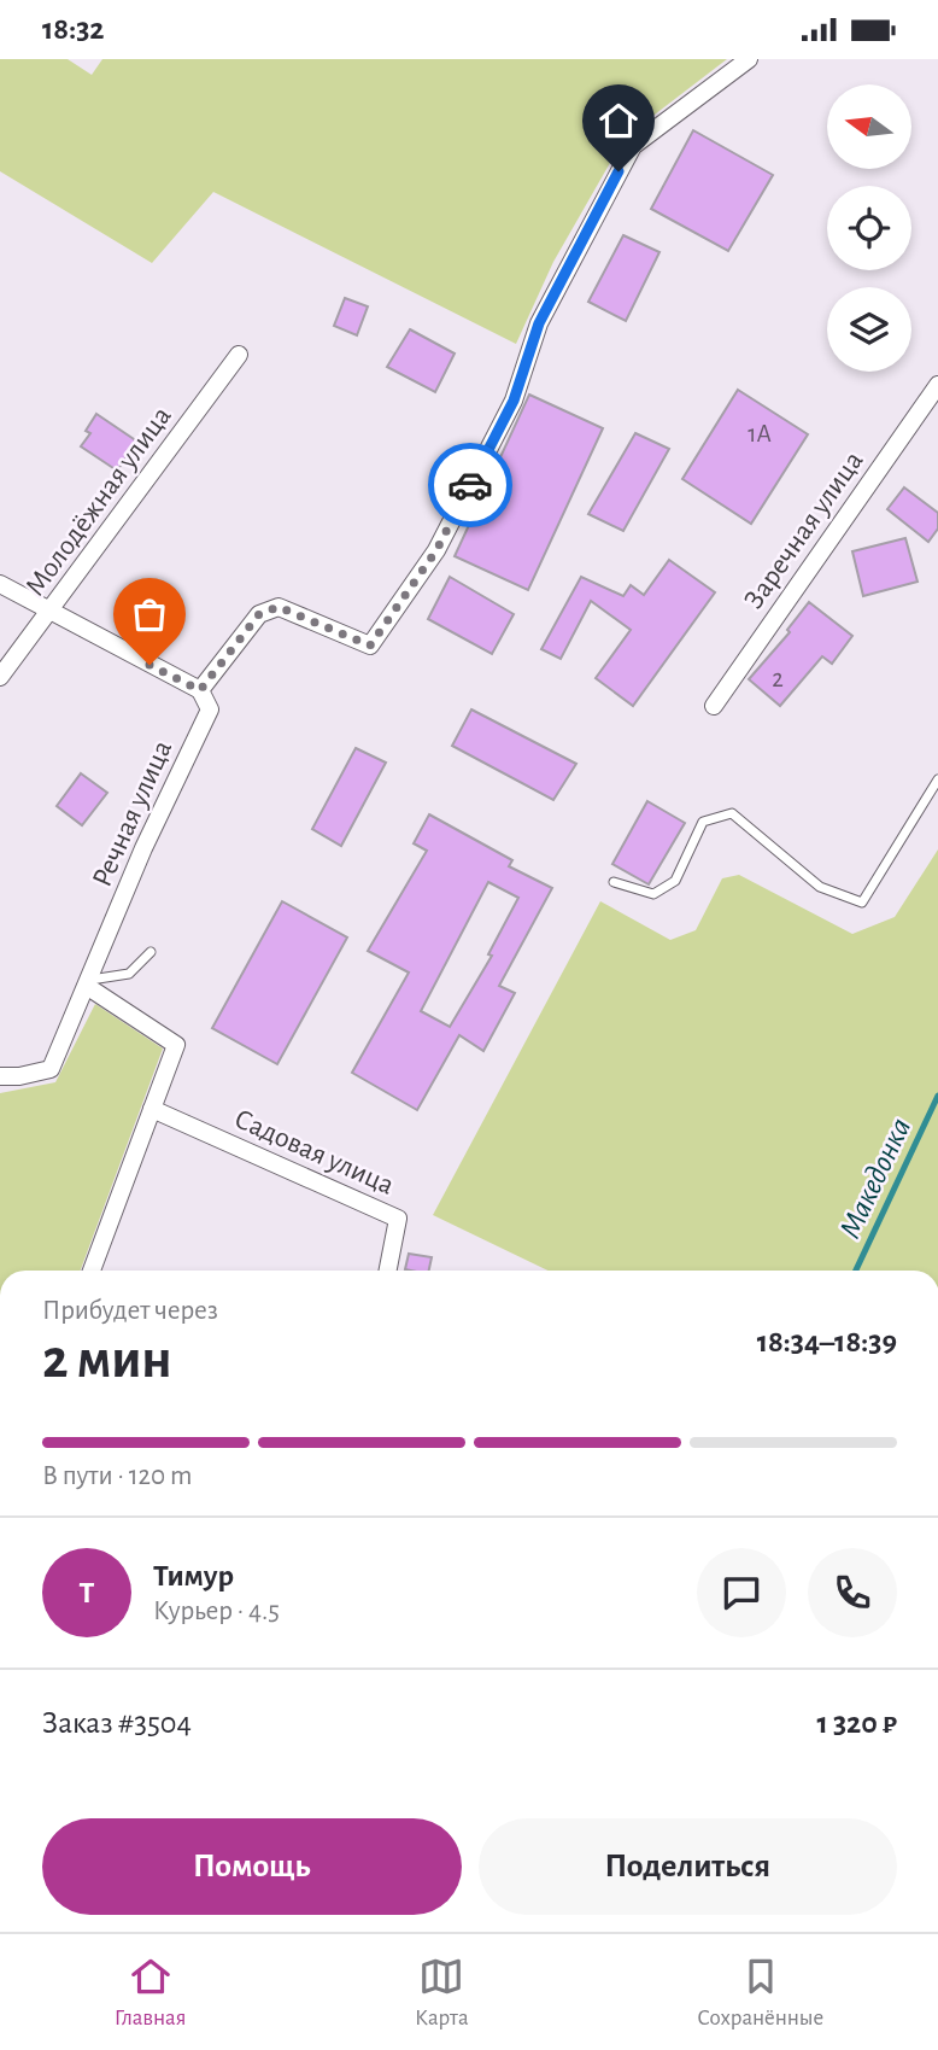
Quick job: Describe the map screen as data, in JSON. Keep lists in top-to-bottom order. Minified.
{"streets":{"street":["Молодёжная улица","Заречная улица","Речная улица","Садовая улица"]},"water":["Македонка"],"house_numbers":["1А","2"],"north":"left","page":{"status":"18:32","heading":["2 мин","Прибудет через","18:34–18:39"],"panel":["Тимур","Курьер · 4.5","Заказ #3504","1 320 ₽"],"bar":"В пути · 120 m","round":"Т","buttons":["Помощь","Поделиться"],"tabs":["Главная","Карта","Сохранённые"]}}
